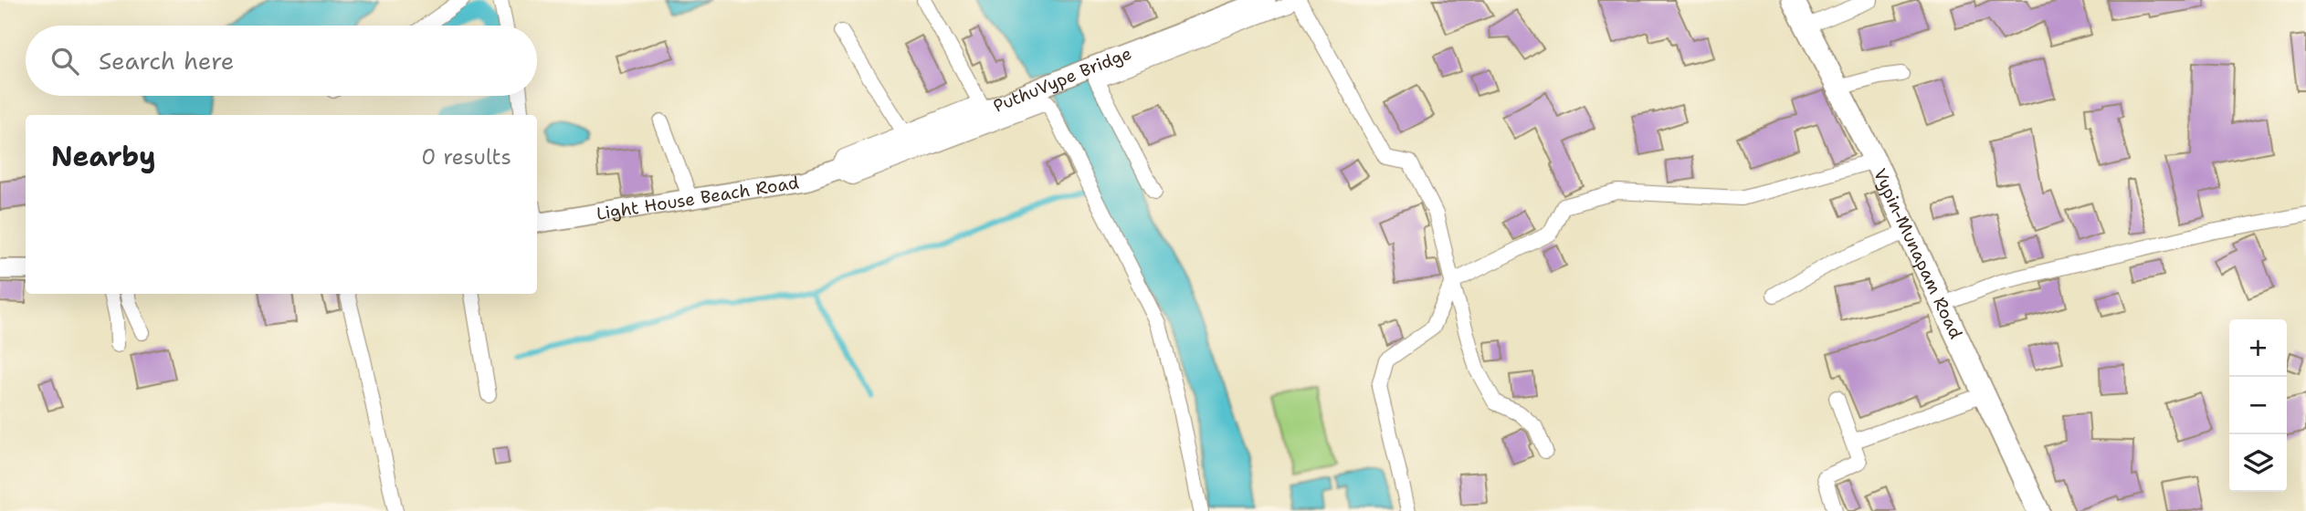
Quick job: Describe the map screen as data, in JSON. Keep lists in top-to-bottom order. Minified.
{"streets":{"main road":["PuthuVype Bridge","Light House Beach Road","Vypin-Munapam Road"]},"crossings":[["PuthuVype Bridge","Light House Beach Road"]],"page":{"search":"Search here","heading":["Nearby","0 results"],"map_buttons":["+","−"]}}
